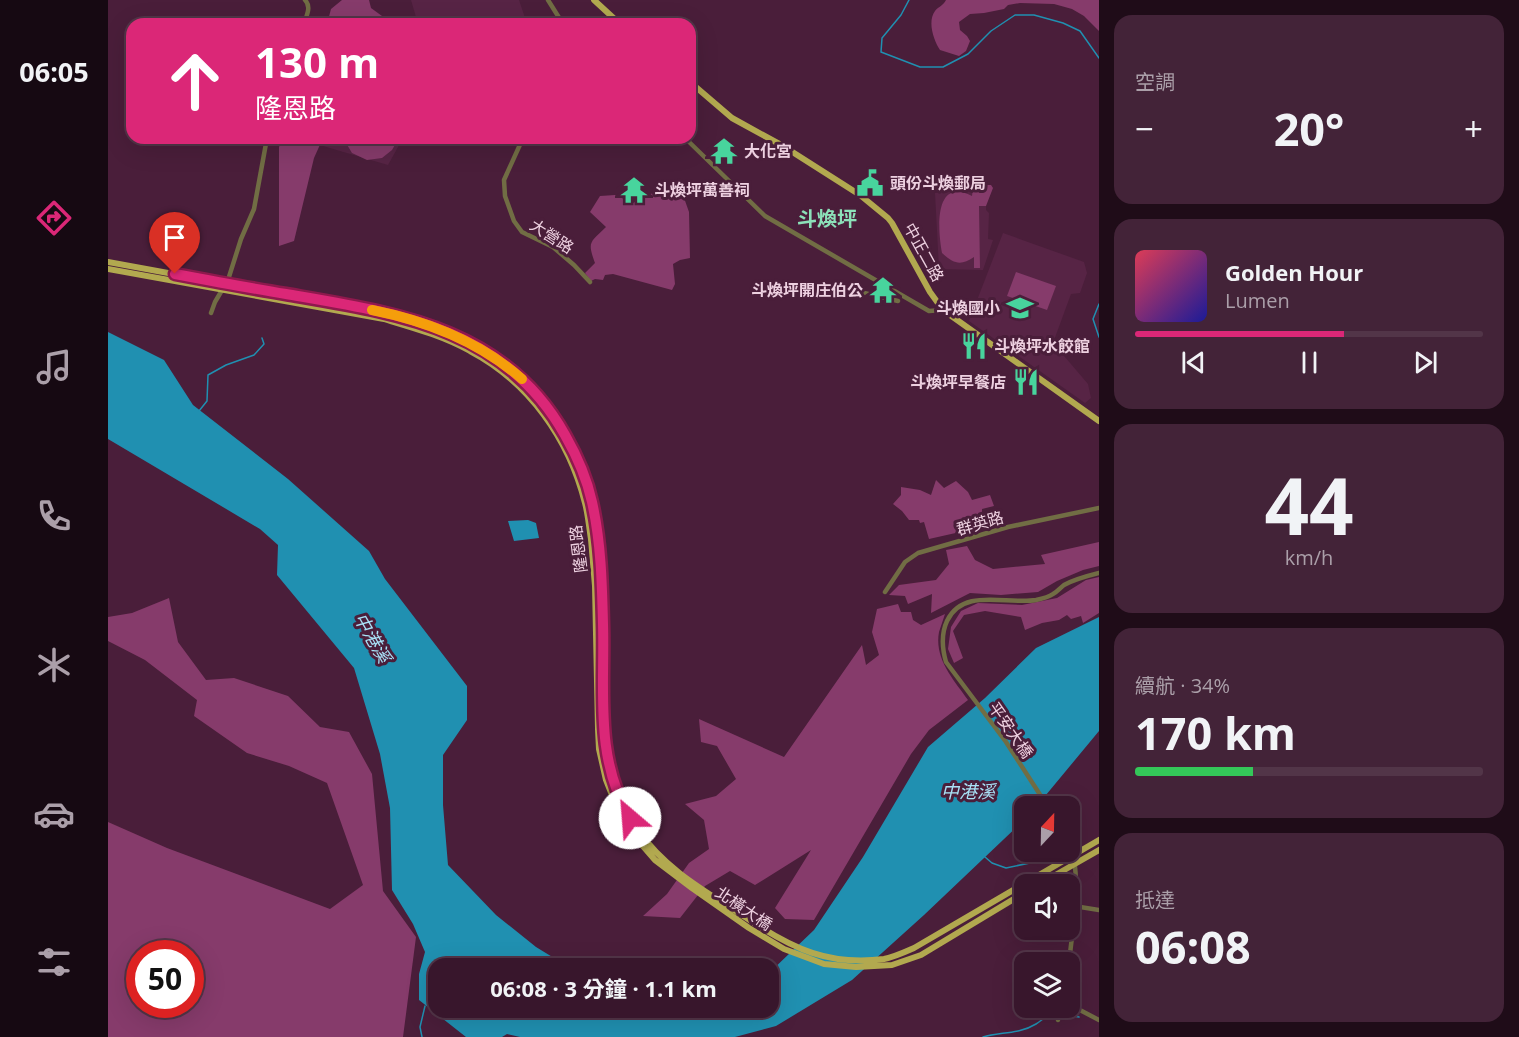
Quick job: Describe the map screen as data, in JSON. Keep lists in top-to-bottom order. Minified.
{"streets":{"main road":["中正二路","隆恩路","北橫大橋"],"street":["大營路","群英路","平安大橋"]},"crossings":[["隆恩路","北橫大橋"]],"districts":["斗煥坪"],"water":["中港溪"],"places":{"temple":["大化宮","斗煥坪萬善祠","斗煥坪開庄伯公"],"public building":["頭份斗煥郵局"],"school or university":["斗煥國小"],"restaurant":["斗煥坪水餃館","斗煥坪早餐店"]},"north":"top","page":{"tabs":"06:05","tile":["空調",["44","km/h"],["續航 · 34%","170 km"],["抵達","06:08"]],"turn":["130 m","隆恩路"],"heat":["−","20°","+"],"song":["Golden Hour","Lumen"],"limit":"50","trip":"06:08 · 3 分鐘 · 1.1 km"}}
